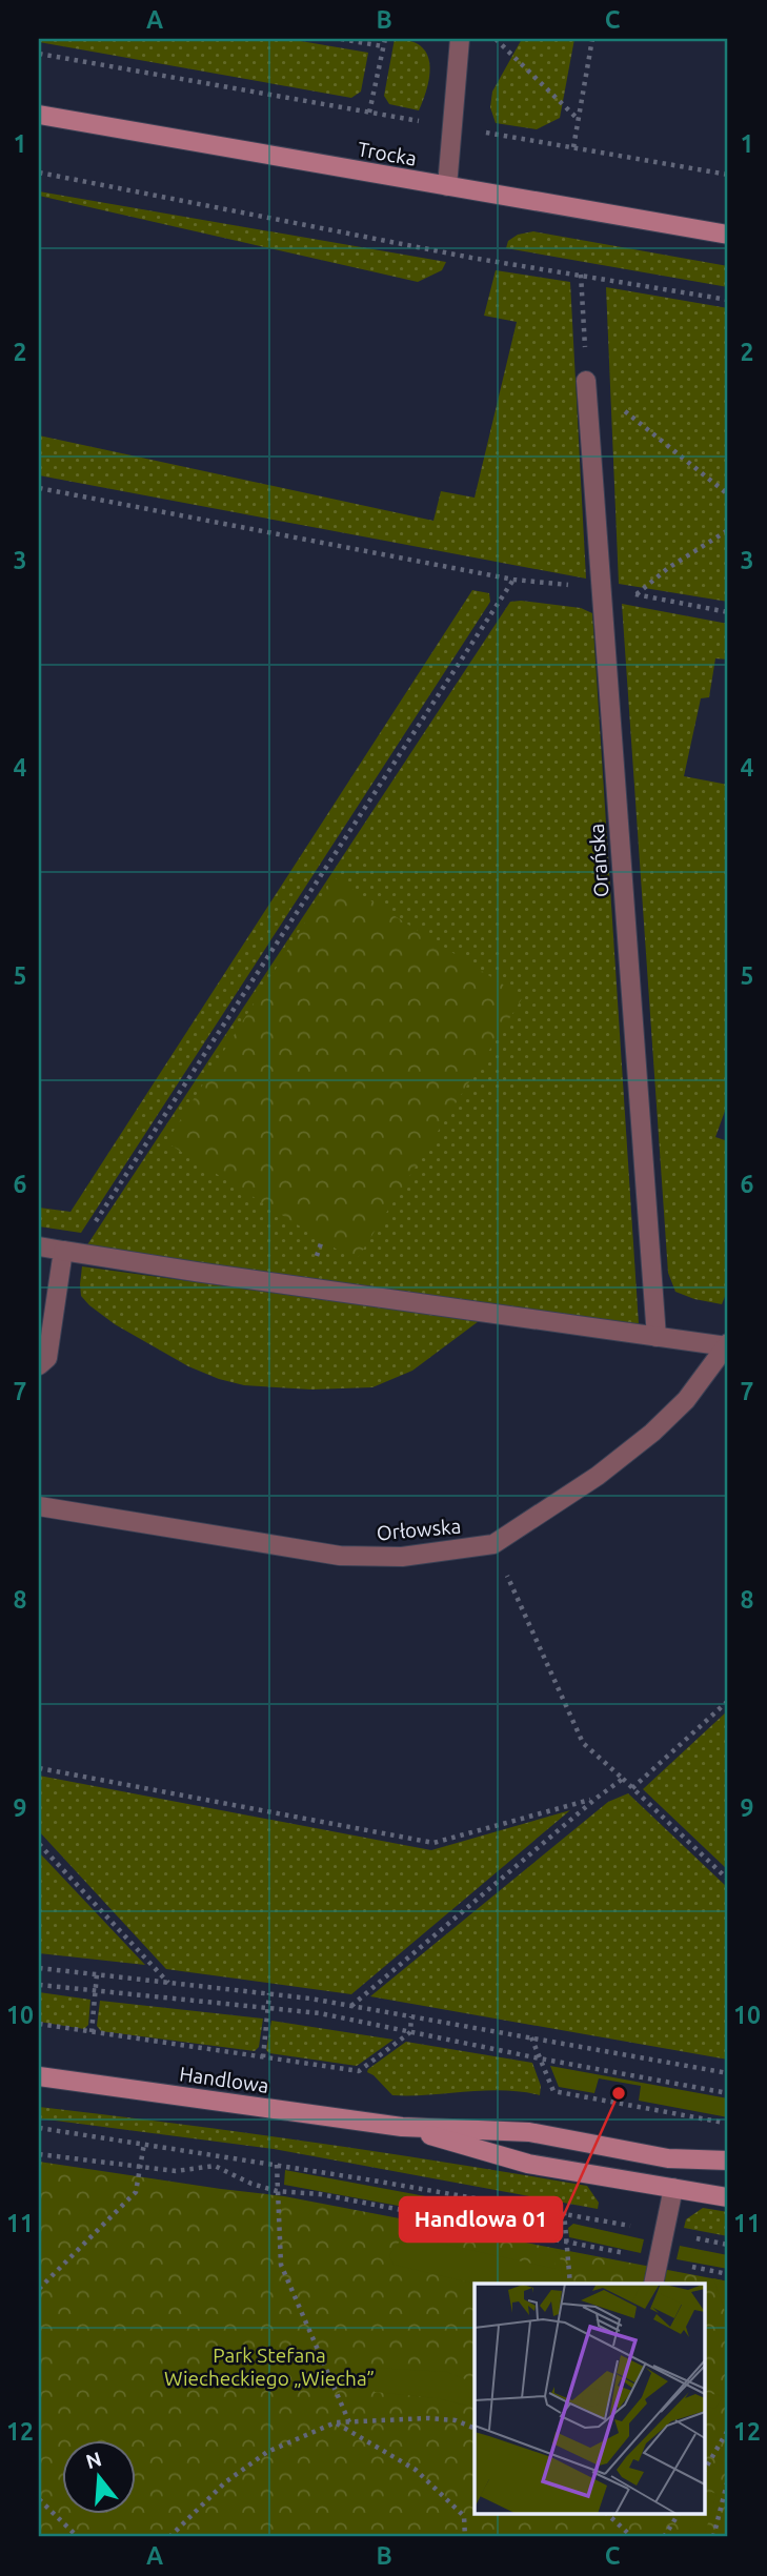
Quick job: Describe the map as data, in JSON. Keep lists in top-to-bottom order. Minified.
{"streets":{"street":["Trocka","Orańska","Orłowska","Handlowa"]},"parks":["Park Stefana Wiecheckiego „Wiecha”"],"places":["Handlowa 01"],"north":"top","grid":{"columns":["A","B","C"],"rows":["1","2","3","4","5","6","7","8","9","10","11","12"]}}
